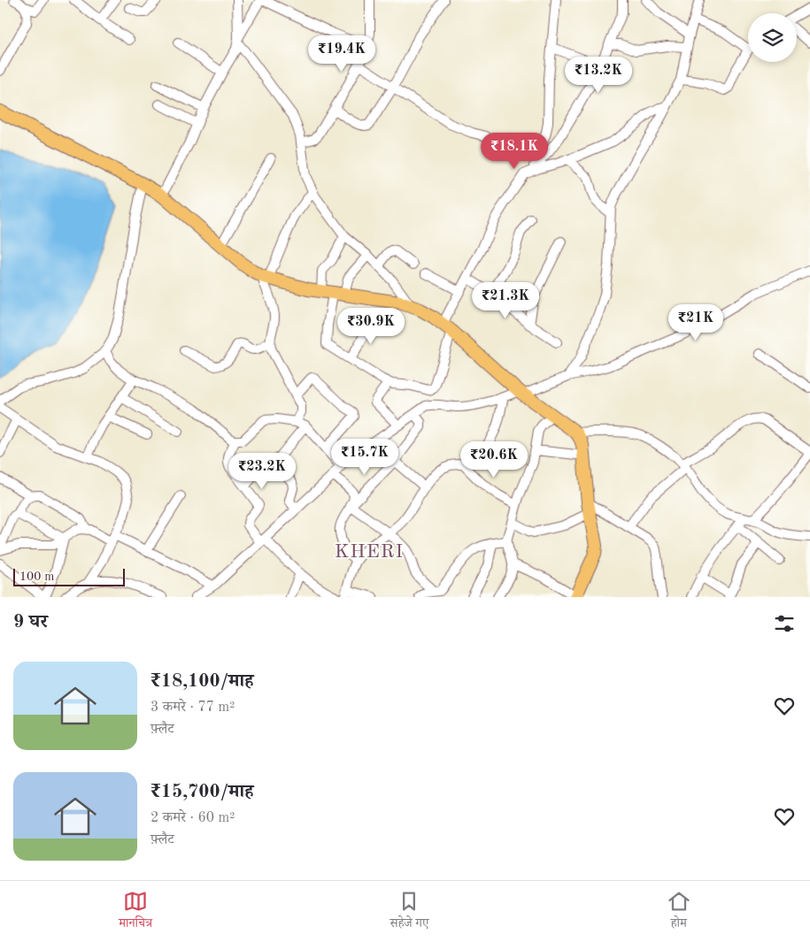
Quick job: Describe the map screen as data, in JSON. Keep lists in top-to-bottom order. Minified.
{"districts":["KHERI"],"scale_bar":"100 m","page":{"price":["₹19.4K","₹13.2K","₹18.1K","₹21.3K","₹21K","₹30.9K","₹15.7K","₹20.6K","₹23.2K"],"scale":"100 m","heading":"9 घर","list":[{"name":"₹18,100/माह","note":"3 कमरे · 77 m² · फ़्लैट"},{"name":"₹15,700/माह","note":"2 कमरे · 60 m² · फ़्लैट"}],"tabs":["मानचित्र","सहेजे गए","होम"]}}
